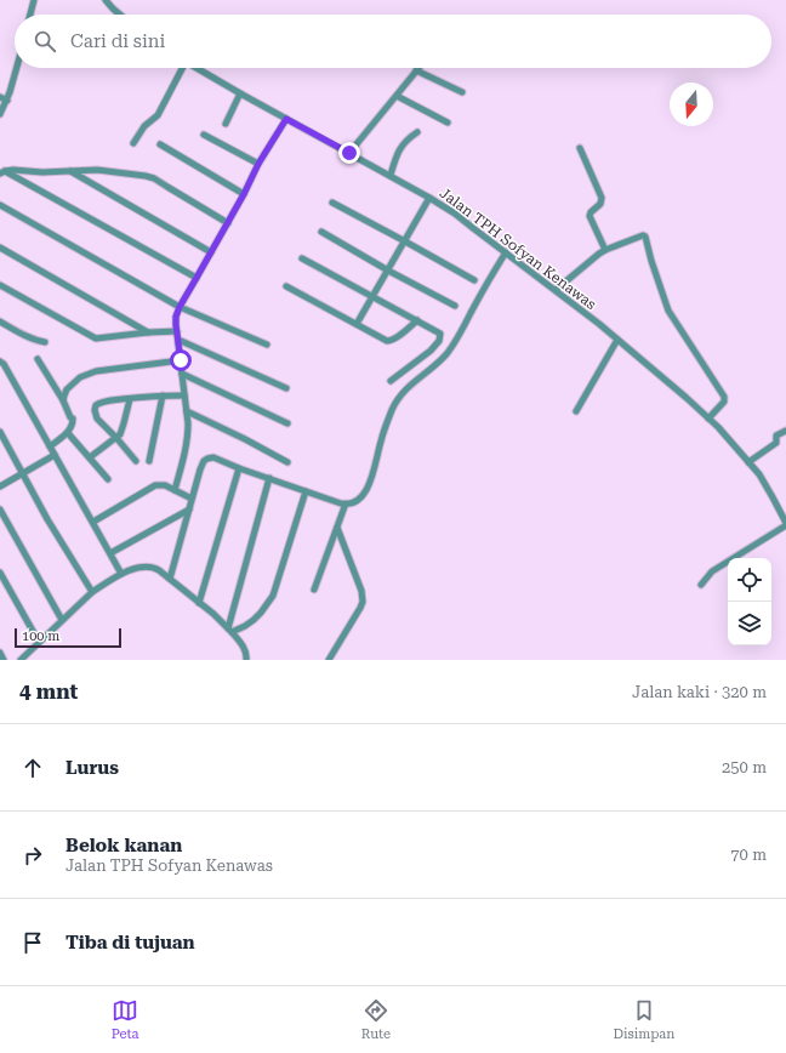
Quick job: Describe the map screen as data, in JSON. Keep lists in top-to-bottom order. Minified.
{"streets":{"street":["Jalan TPH Sofyan Kenawas"]},"scale_bar":"100 m","north":"bottom","page":{"search":"Cari di sini","scale":"100 m","heading":["4 mnt","Jalan kaki · 320 m"],"list":[["Lurus","250 m"],["Belok kanan","Jalan TPH Sofyan Kenawas","70 m"],"Tiba di tujuan"],"nav":["Peta","Rute","Disimpan"]}}
